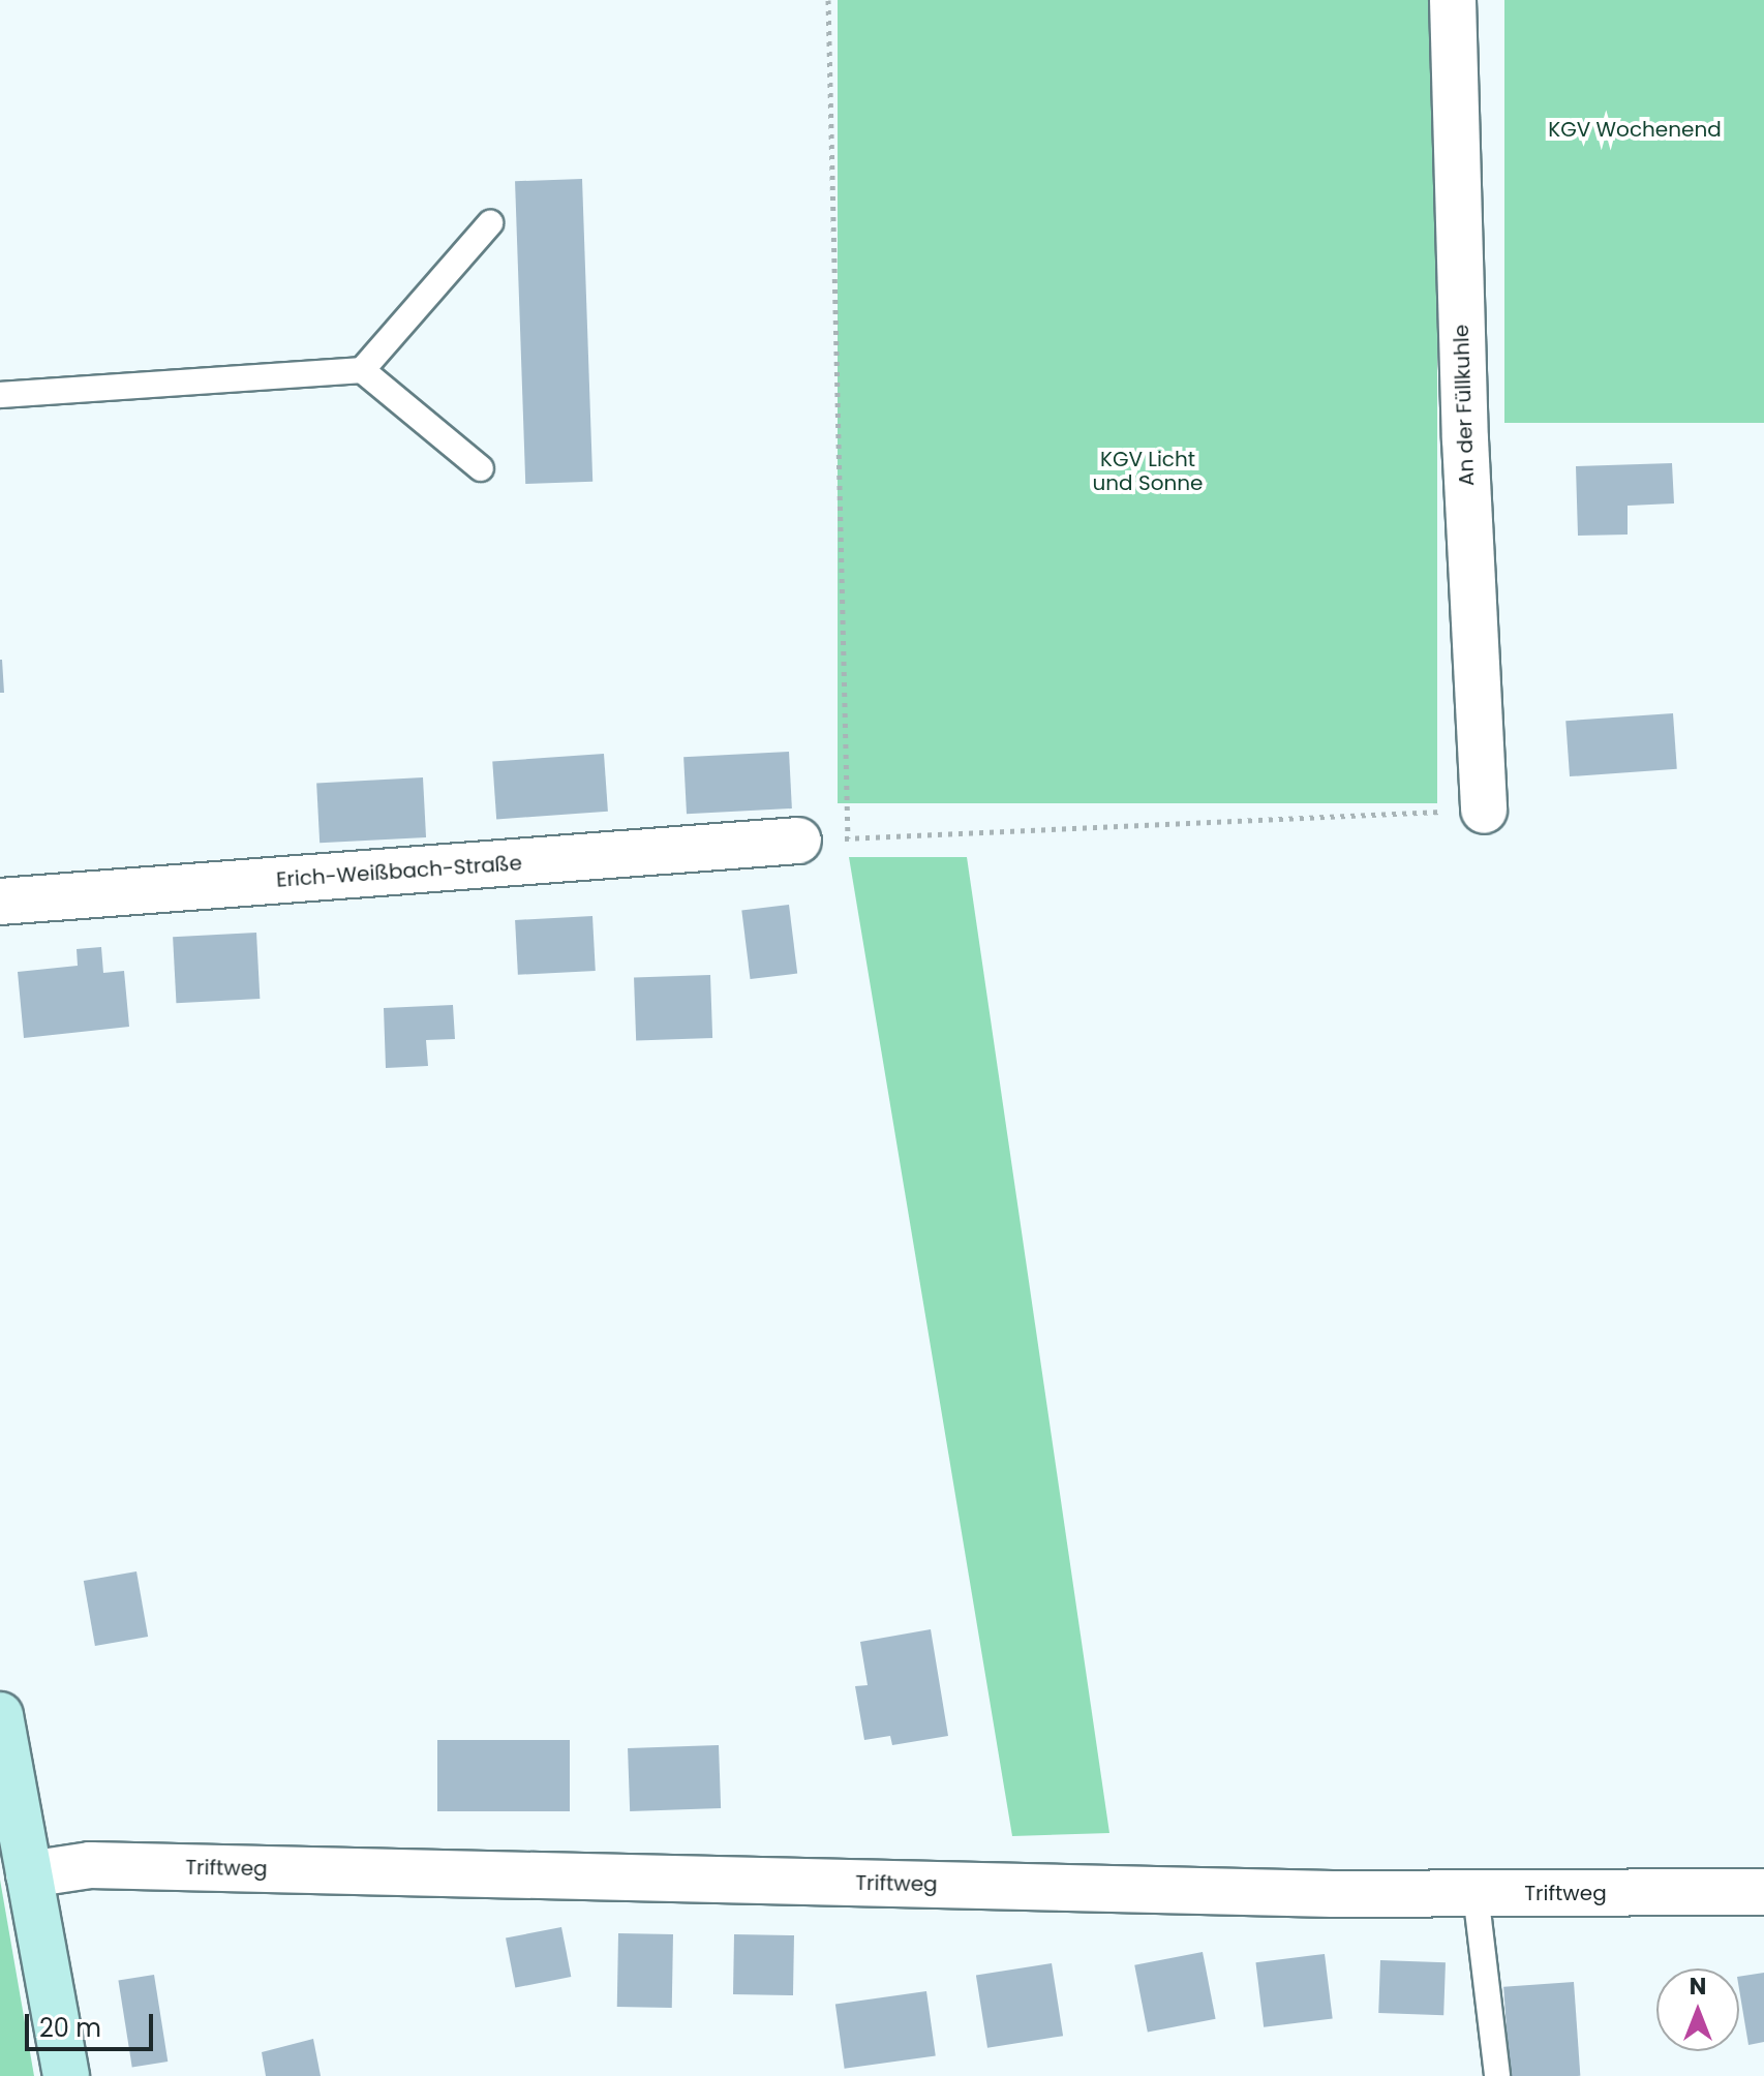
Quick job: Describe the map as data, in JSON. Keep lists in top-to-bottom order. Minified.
{"streets":{"street":["An der Füllkuhle","Erich-Weißbach-Straße","Triftweg"]},"parks":["KGV Wochenend","KGV Licht und Sonne"],"scale_bar":"20 m","north":"top"}
